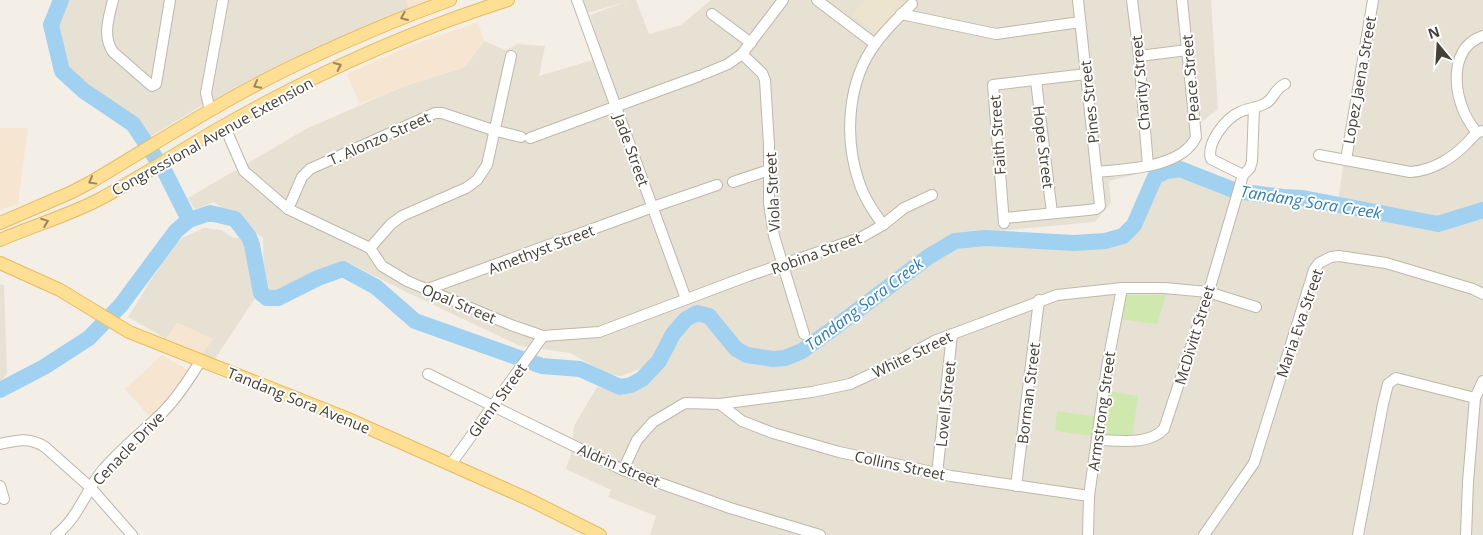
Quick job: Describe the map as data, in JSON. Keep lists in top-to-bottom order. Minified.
{"streets":{"main road":["Congressional Avenue Extension","Tandang Sora Avenue"],"street":["Peace Street","Lopez Jaena Street","Charity Street","Pines Street","Faith Street","T. Alonzo Street","Hope Street","Jade Street","Viola Street","Amethyst Street","Robina Street","Opal Street","Maria Eva Street","McDivitt Street","White Street","Borman Street","Glenn Street","Lovell Street","Armstrong Street","Cenacle Drive","Aldrin Street","Collins Street"]},"crossings":[["Peace Street","Charity Street"],["Peace Street","Pines Street"],["Pines Street","Faith Street"],["Faith Street","Hope Street"],["Congressional Avenue Extension","Opal Street"],["T. Alonzo Street","Jade Street"],["T. Alonzo Street","Opal Street"],["Jade Street","Amethyst Street"],["Jade Street","Opal Street"],["Viola Street","Robina Street"],["Amethyst Street","Opal Street"],["Robina Street","Opal Street"],["Opal Street","Glenn Street"],["McDivitt Street","White Street"],["McDivitt Street","Armstrong Street"],["White Street","Borman Street"],["White Street","Lovell Street"],["White Street","Armstrong Street"],["White Street","Aldrin Street"],["White Street","Collins Street"],["Borman Street","Collins Street"],["Tandang Sora Avenue","Glenn Street"],["Tandang Sora Avenue","Cenacle Drive"],["Glenn Street","Aldrin Street"],["Lovell Street","Collins Street"],["Armstrong Street","Collins Street"]],"water":["Tandang Sora Creek"],"north":"top"}
